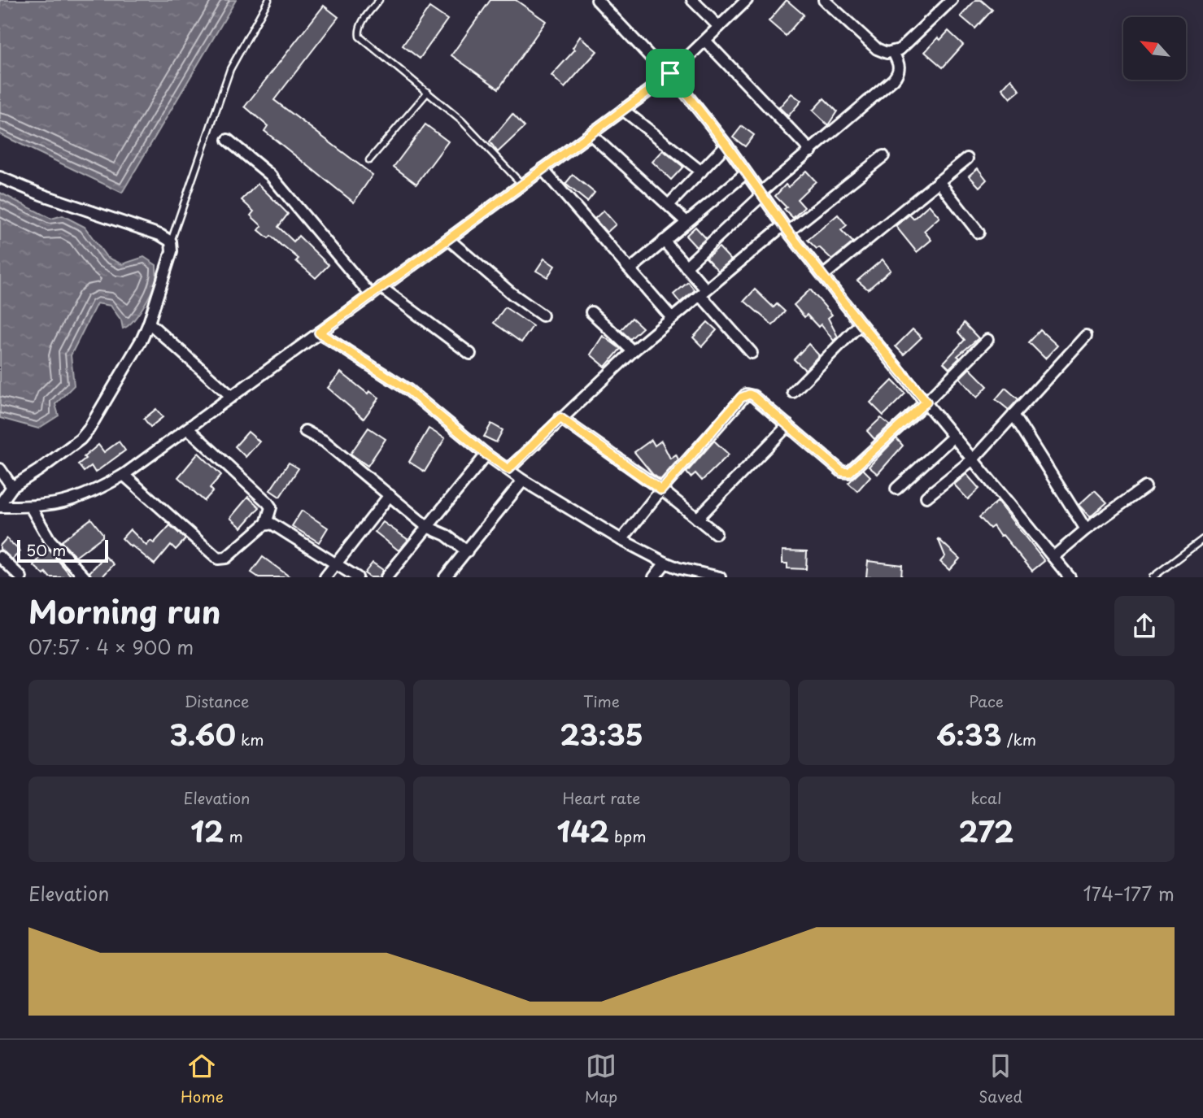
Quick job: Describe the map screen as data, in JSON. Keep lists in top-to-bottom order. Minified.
{"scale_bar":"50 m","north":"top left","page":{"scale":"50 m","heading":["Morning run","07:57 · 4 × 900 m"],"stats":[["Distance","3.60 km"],["Time","23:35"],["Pace","6:33 /km"],["Elevation","12 m"],["Heart rate","142 bpm"],["kcal","272"]],"chart":["Elevation","174–177 m"],"tabs":["Home","Map","Saved"]}}
